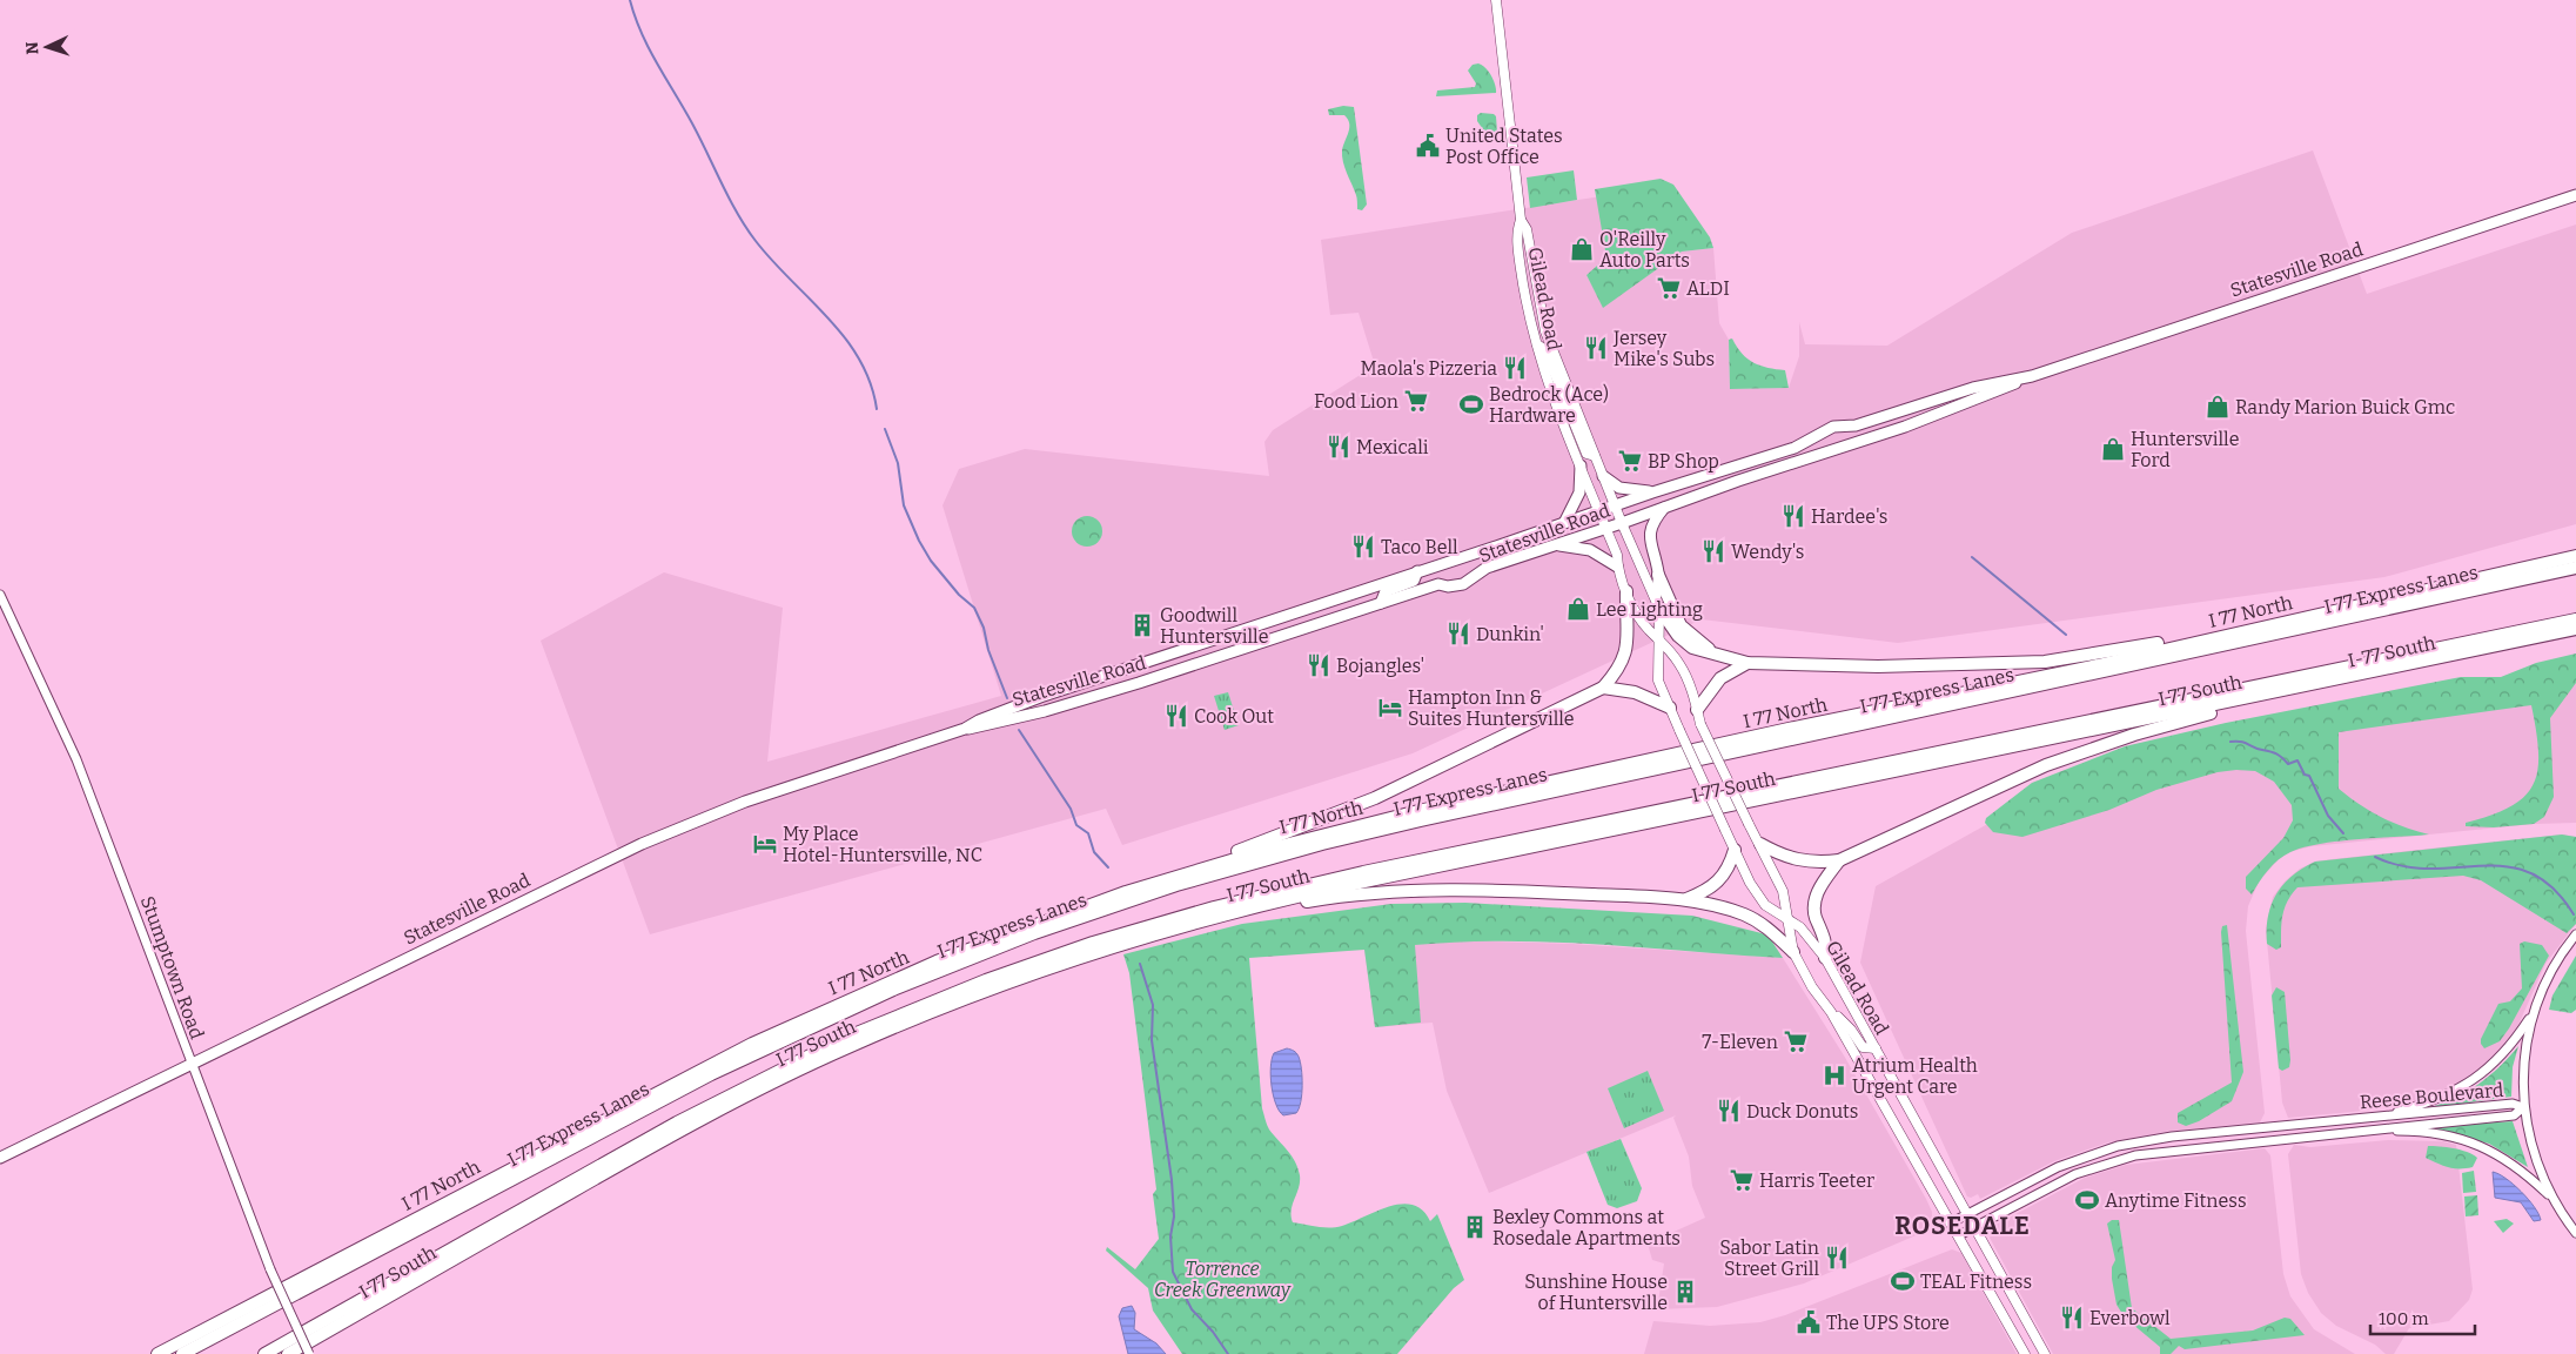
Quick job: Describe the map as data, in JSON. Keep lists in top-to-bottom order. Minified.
{"streets":{"highway":["I 77 Express Lanes","I 77 North","I-77 South","I 77 South"],"main road":["Statesville Road","Gilead Road"],"street":["Stumptown Road","Reese Boulevard"]},"crossings":[["Statesville Road","Gilead Road"],["Statesville Road","Stumptown Road"],["Gilead Road","Reese Boulevard"],["I-77 South","I 77 South"]],"districts":["ROSEDALE"],"parks":["Torrence Creek Greenway"],"places":{"public building":["United States Post Office","The UPS Store"],"shop":["O'Reilly Auto Parts","Randy Marion Buick Gmc","Huntersville Ford","Lee Lighting"],"supermarket":["ALDI","Food Lion","BP Shop","7-Eleven","Harris Teeter"],"restaurant":["Jersey Mike's Subs","Maola's Pizzeria","Mexicali","Hardee's","Taco Bell","Wendy's","Dunkin'","Bojangles'","Cook Out","Duck Donuts","Sabor Latin Street Grill","Everbowl"],"sports":["Bedrock (Ace) Hardware","Anytime Fitness","TEAL Fitness"],"building":["Goodwill Huntersville","Bexley Commons at Rosedale Apartments","Sunshine House of Huntersville"],"hotel":["Hampton Inn & Suites Huntersville","My Place Hotel-Huntersville, NC"],"hospital":["Atrium Health Urgent Care"]},"scale_bar":"100 m","north":"left"}
